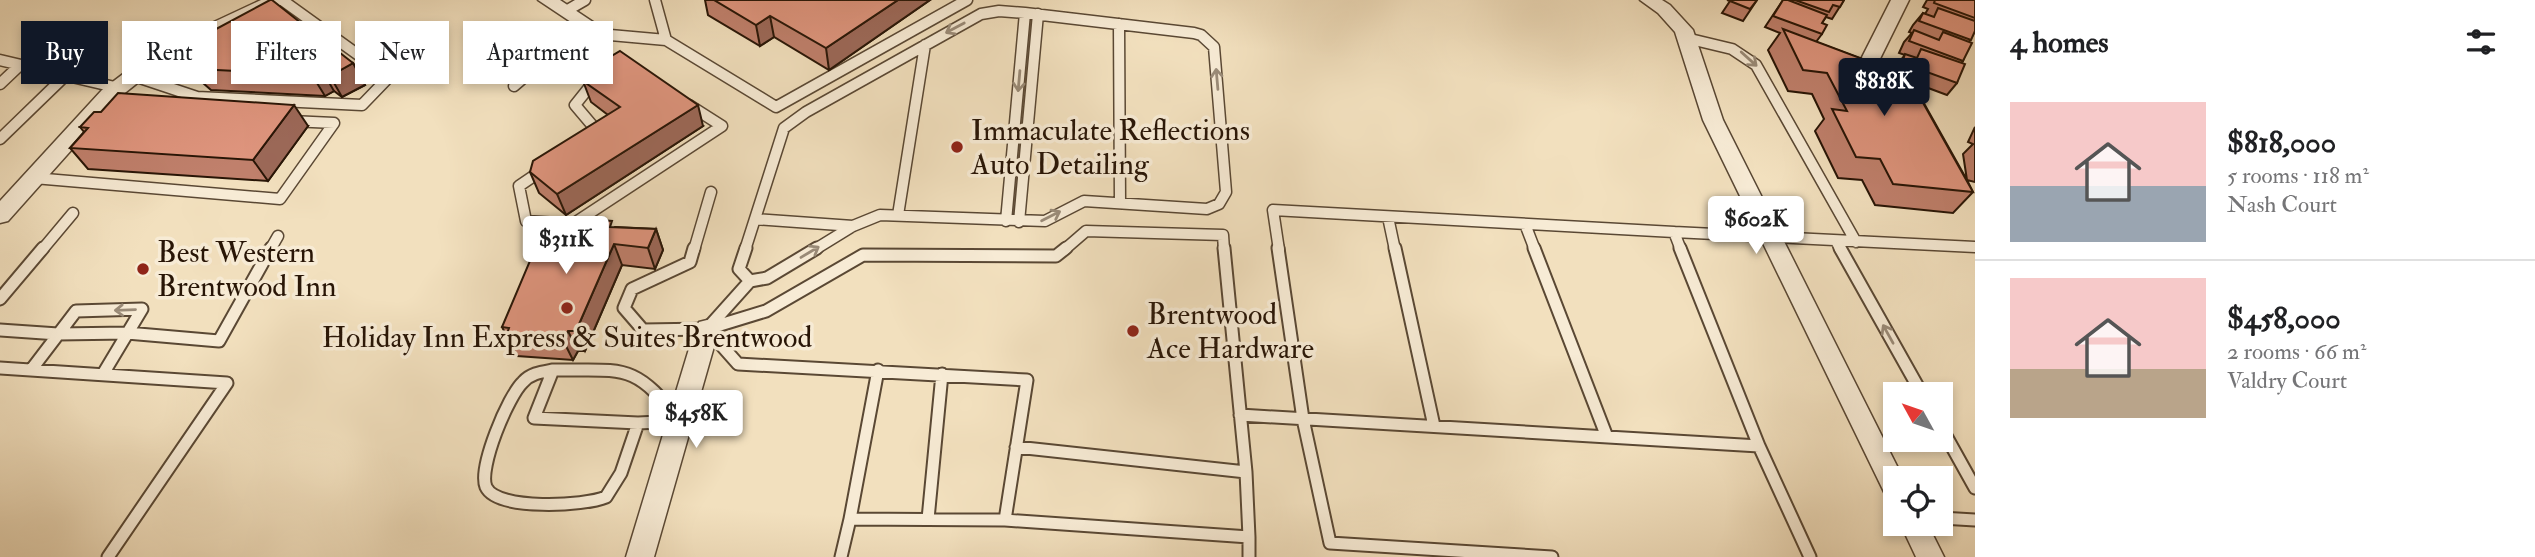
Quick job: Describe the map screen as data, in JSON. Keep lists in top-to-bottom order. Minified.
{"places":["Immaculate Reflections Auto Detailing","Best Western Brentwood Inn","Holiday Inn Express & Suites Brentwood","Brentwood Ace Hardware"],"north":"top left","page":{"heading":"4 homes","chip":["Buy","Rent","Filters","New","Apartment"],"price":["$818K","$602K","$311K","$458K"],"list":[{"name":"$818,000","note":"5 rooms · 118 m² · Nash Court"},{"name":"$458,000","note":"2 rooms · 66 m² · Valdry Court"}]}}
